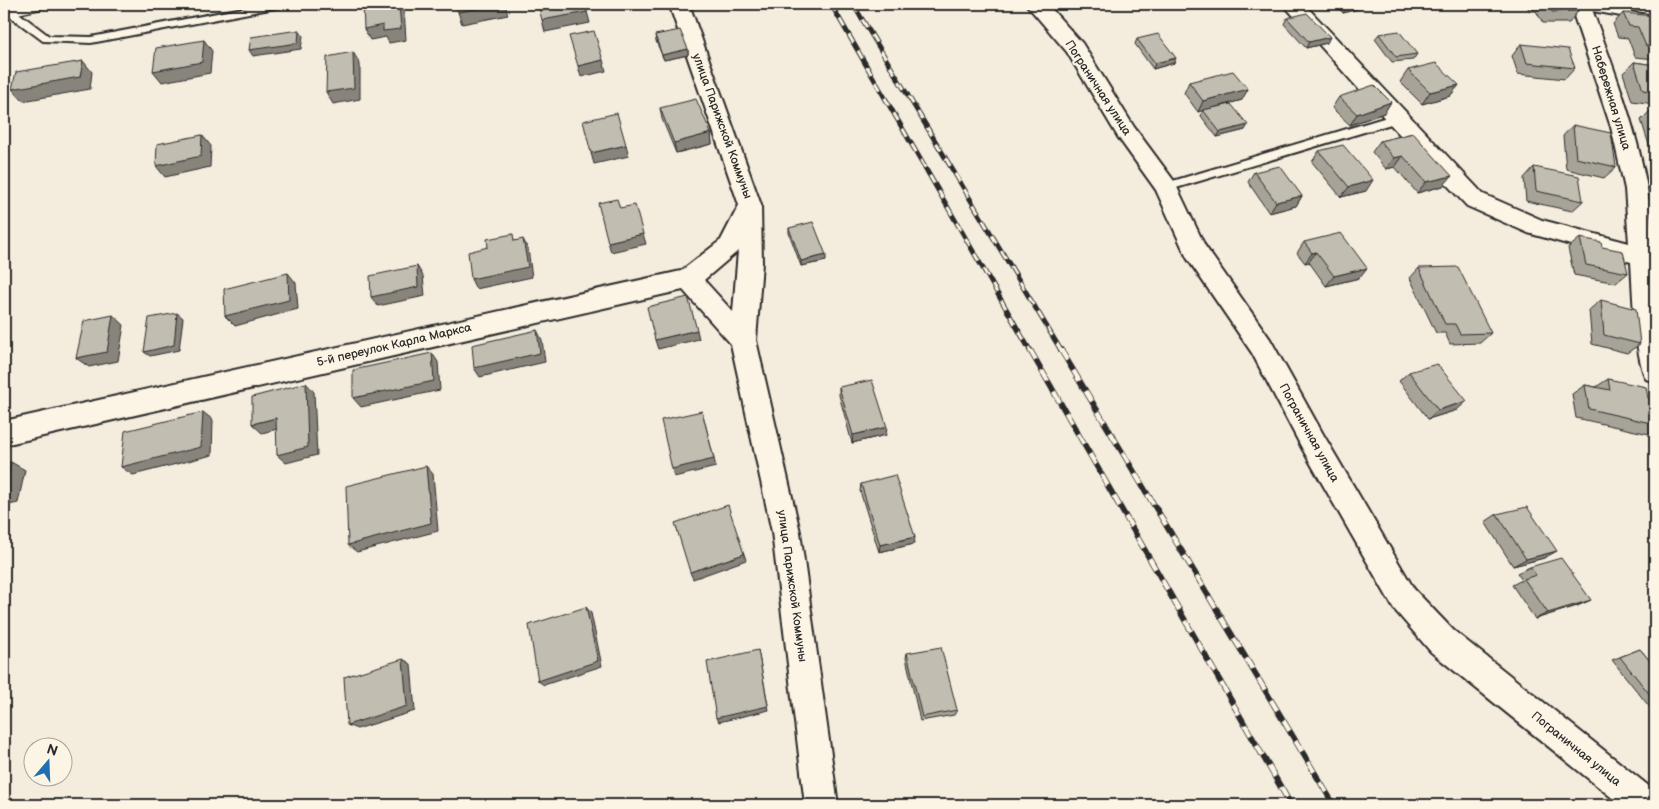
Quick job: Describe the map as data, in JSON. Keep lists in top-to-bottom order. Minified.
{"streets":{"street":["Пограничная улица","Набережная улица","улица Парижской Коммуны","5-й переулок Карла Маркса"]},"crossings":[["улица Парижской Коммуны","5-й переулок Карла Маркса"]],"north":"top"}
